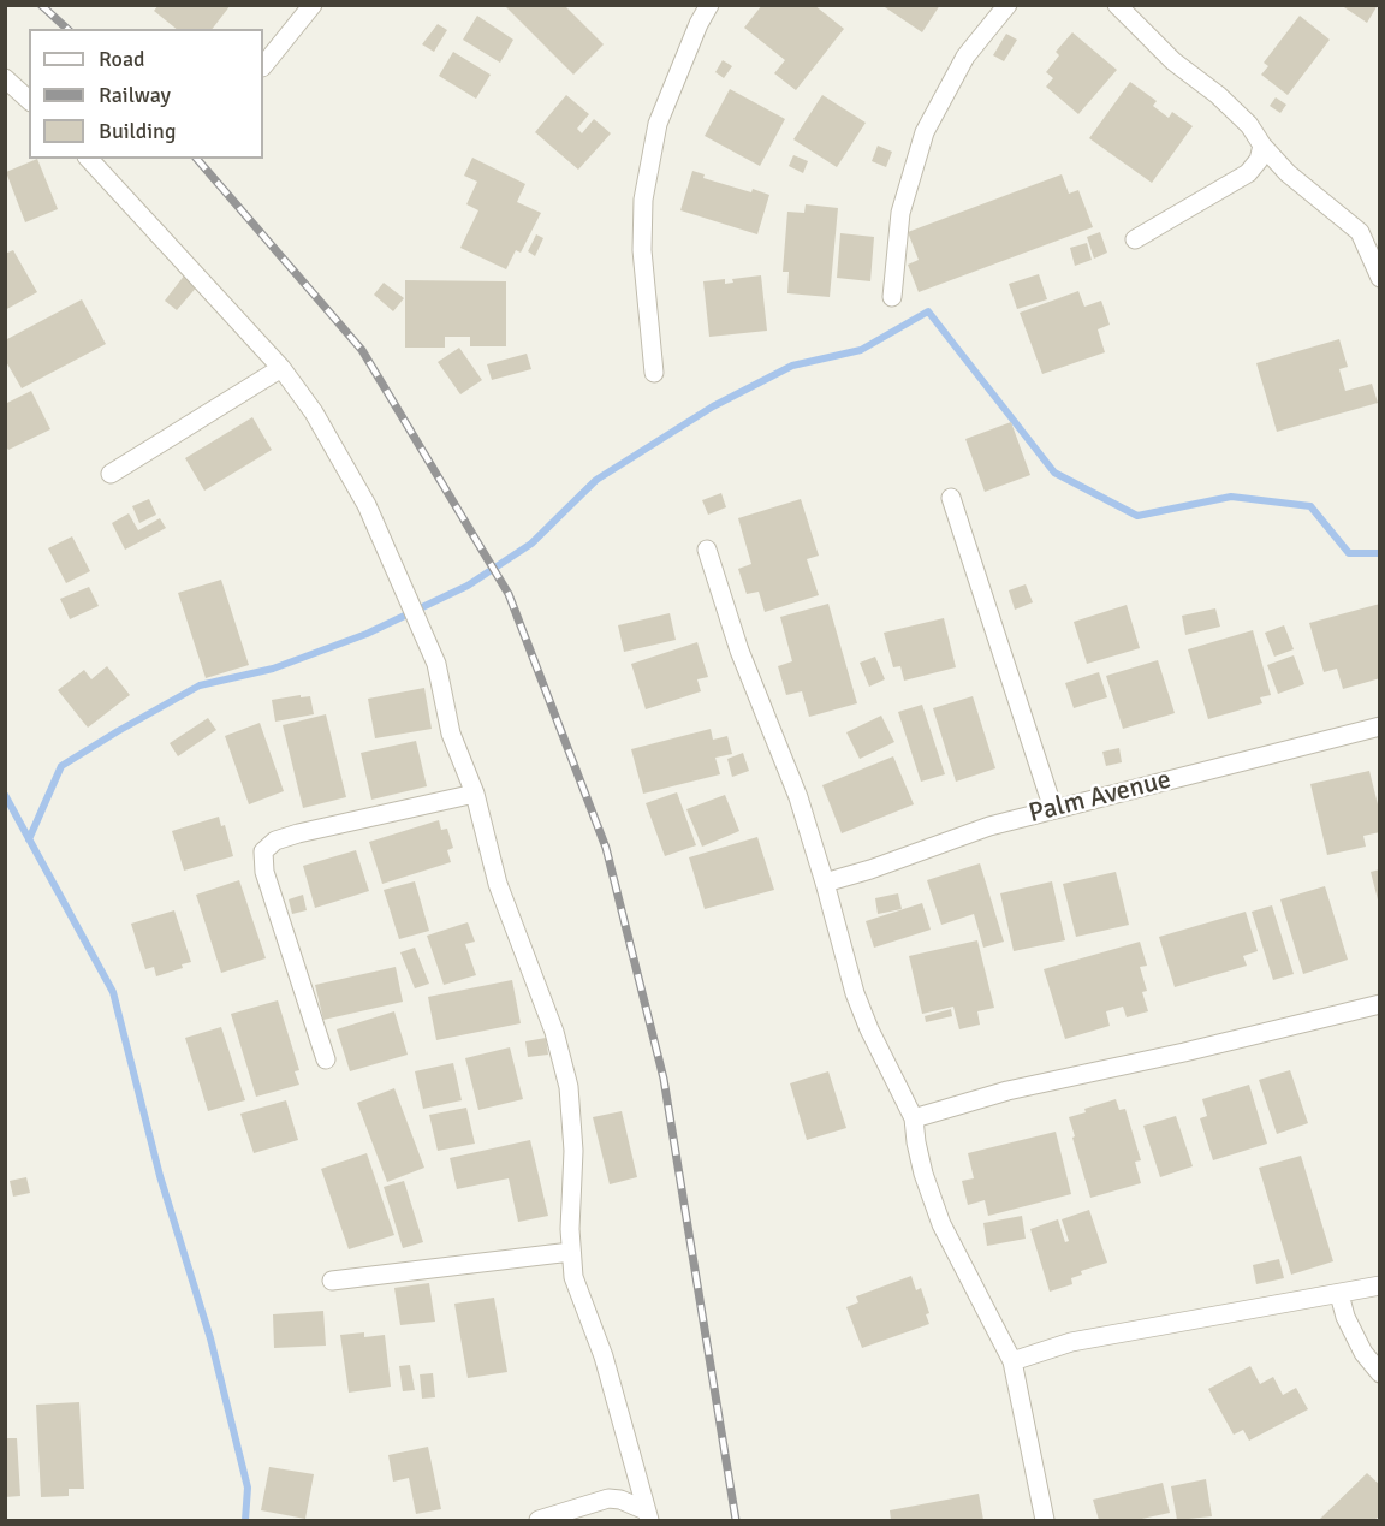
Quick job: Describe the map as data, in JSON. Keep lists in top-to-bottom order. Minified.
{"streets":{"street":["Palm Avenue"]},"legend":["Road","Railway","Building"]}
